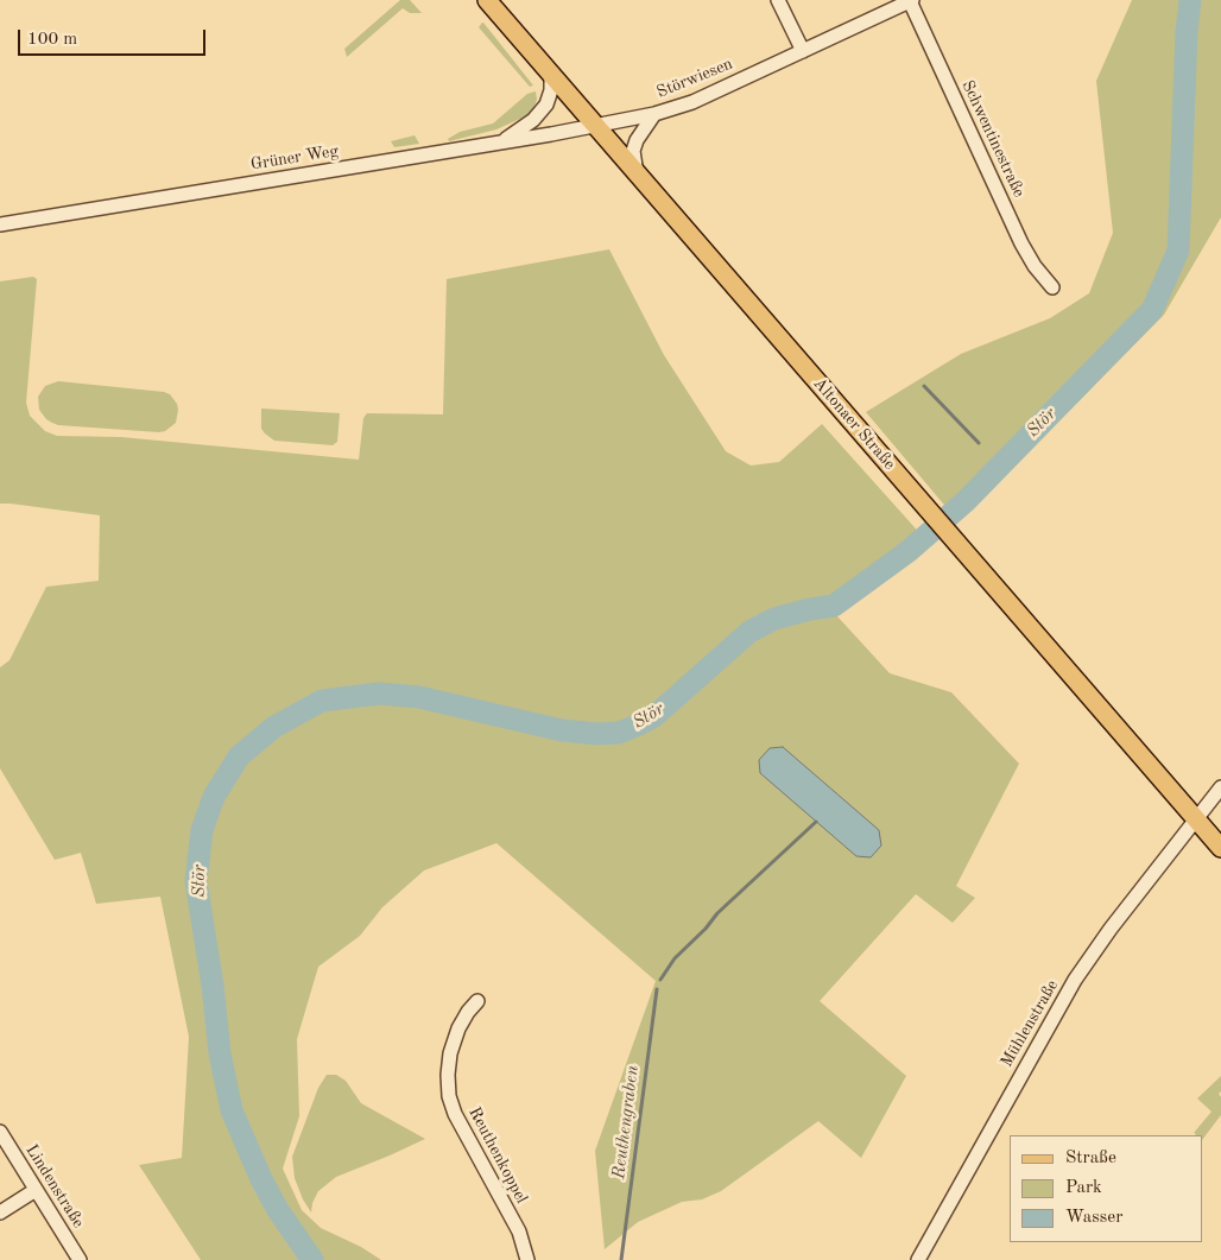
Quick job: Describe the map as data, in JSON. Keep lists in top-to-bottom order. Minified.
{"streets":{"main road":["Altonaer Straße"],"street":["Störwiesen","Schwentinestraße","Grüner Weg","Mühlenstraße","Reuthenkoppel","Lindenstraße"]},"crossings":[["Störwiesen","Schwentinestraße"],["Störwiesen","Grüner Weg"],["Störwiesen","Altonaer Straße"],["Grüner Weg","Altonaer Straße"],["Altonaer Straße","Mühlenstraße"]],"water":["Stör","Reuthengraben"],"legend":["Straße","Park","Wasser"],"scale_bar":"100 m"}
